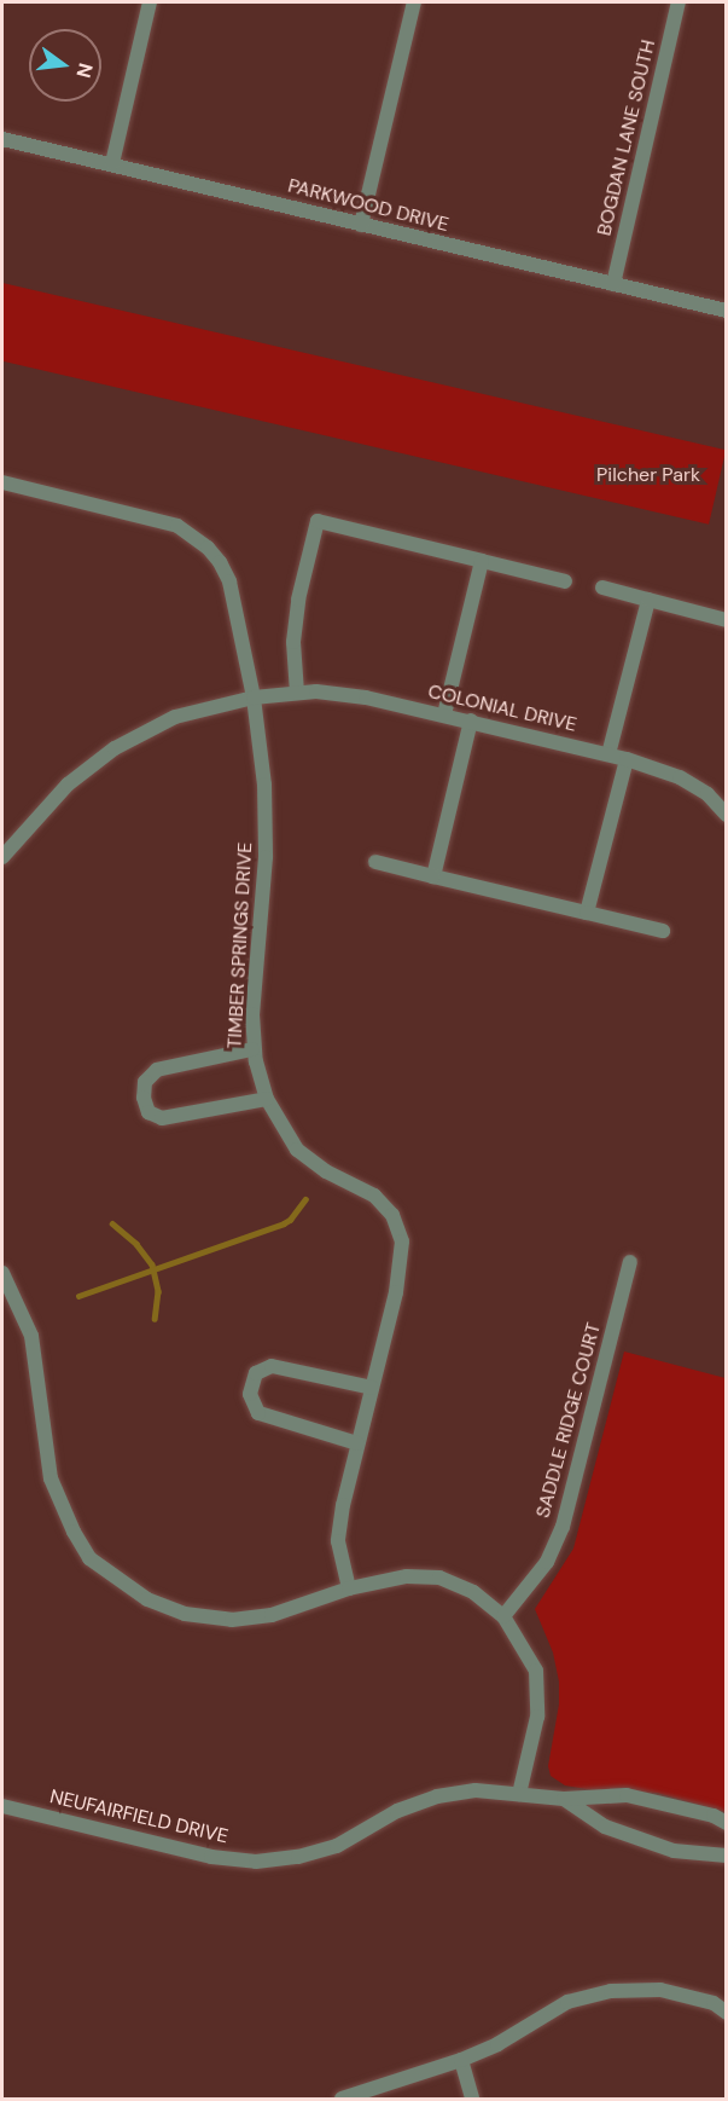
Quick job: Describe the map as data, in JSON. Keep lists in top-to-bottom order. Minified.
{"streets":{"street":["BOGDAN LANE SOUTH","PARKWOOD DRIVE","COLONIAL DRIVE","TIMBER SPRINGS DRIVE","SADDLE RIDGE COURT","NEUFAIRFIELD DRIVE"]},"crossings":[["BOGDAN LANE SOUTH","PARKWOOD DRIVE"],["COLONIAL DRIVE","TIMBER SPRINGS DRIVE"]],"parks":["Pilcher Park"],"north":"right"}
